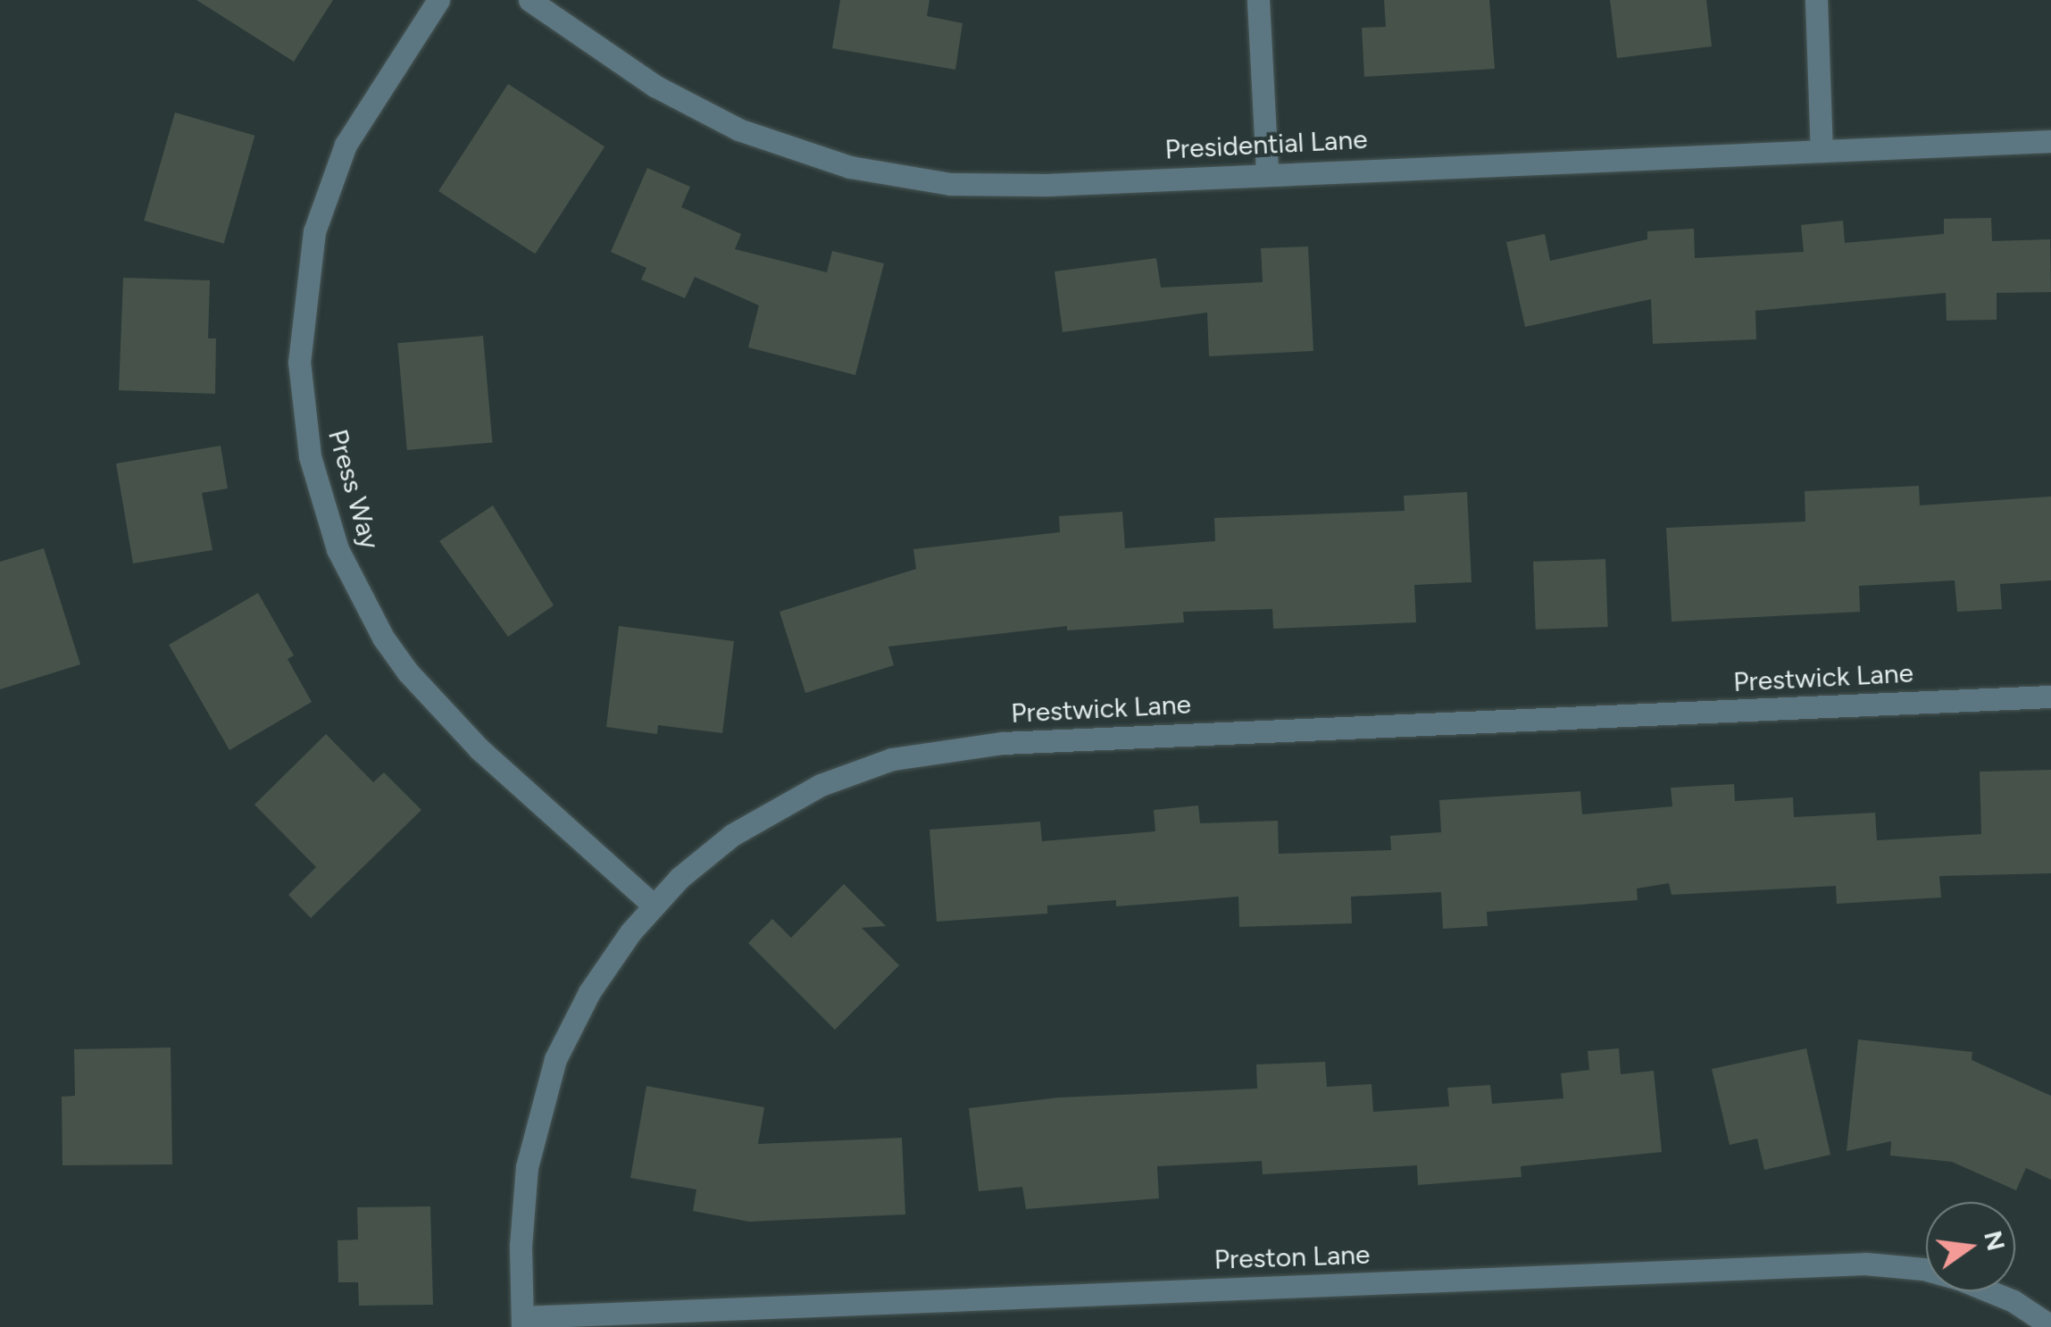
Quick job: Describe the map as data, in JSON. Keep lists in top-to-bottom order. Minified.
{"streets":{"street":["Presidential Lane","Press Way","Prestwick Lane","Preston Lane"]},"crossings":[["Press Way","Prestwick Lane"],["Prestwick Lane","Preston Lane"]],"north":"right"}
